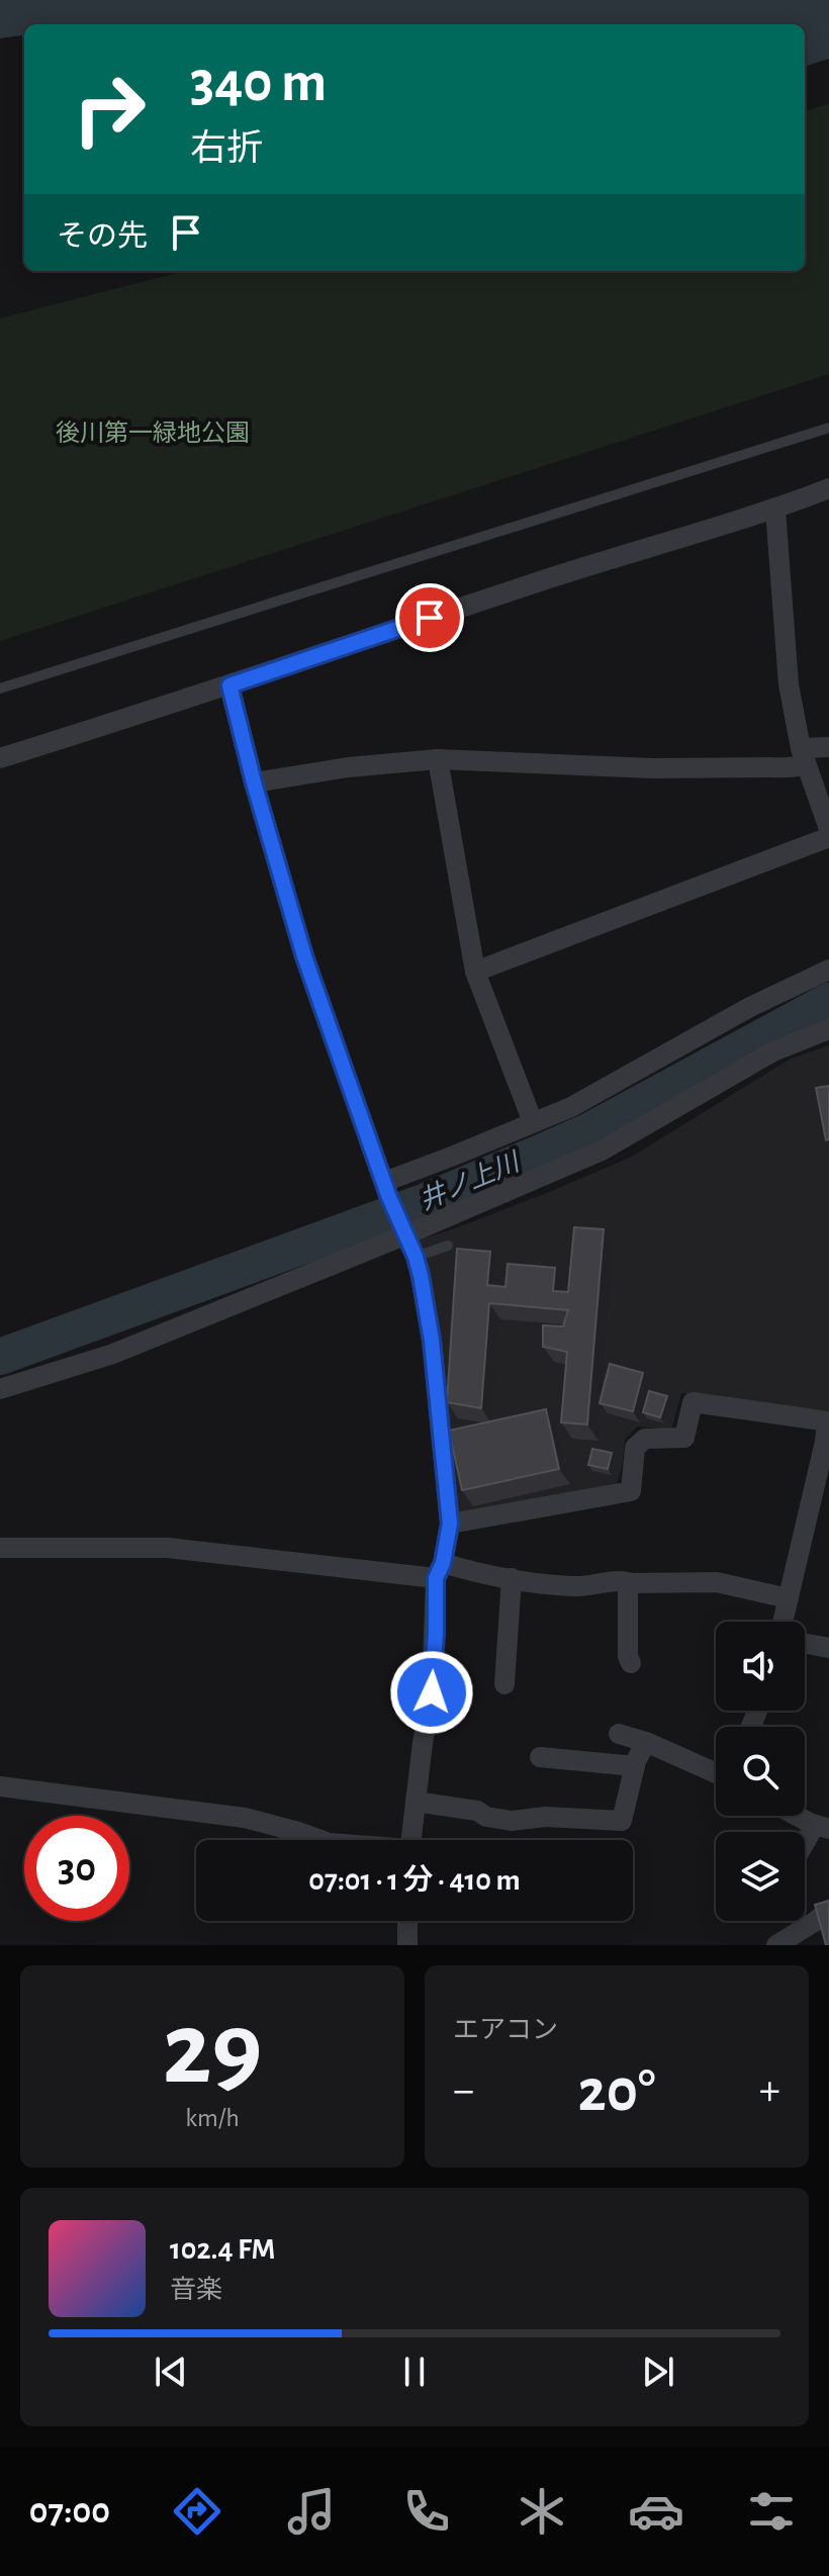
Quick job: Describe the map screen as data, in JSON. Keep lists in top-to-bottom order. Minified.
{"water":["井ノ上川"],"parks":["後川第一緑地公園"],"page":{"turn":["340 m","右折"],"then":"その先","limit":"30","trip":"07:01 · 1 分 · 410 m","tile":[["29","km/h"],"エアコン"],"heat":["−","20°","+"],"song":["102.4 FM","音楽"],"tabs":"07:00"}}
